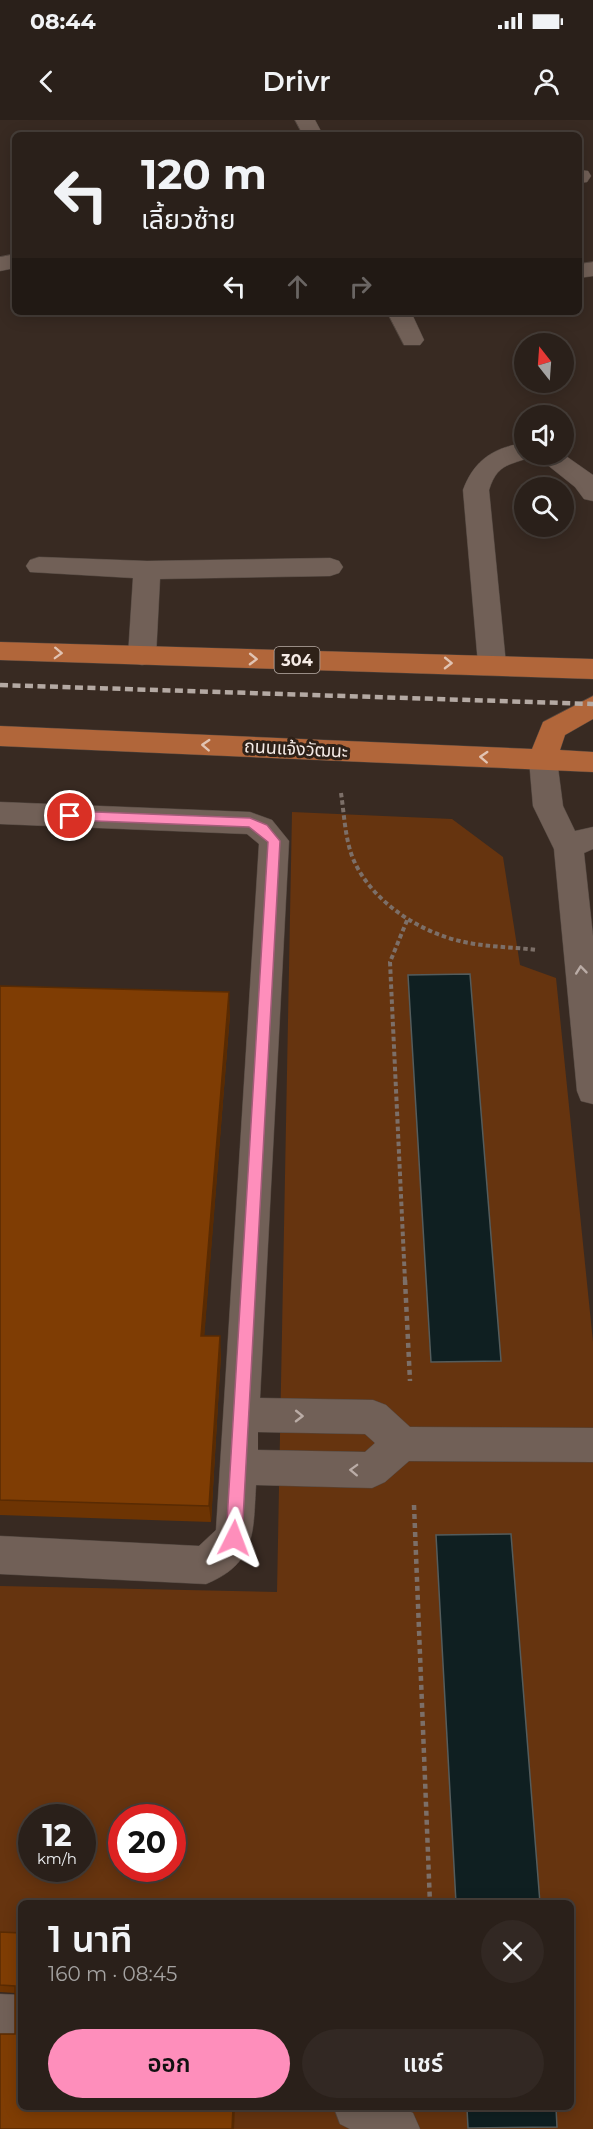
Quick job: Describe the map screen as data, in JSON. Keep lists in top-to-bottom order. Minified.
{"streets":{"main road":["304","ถนนแจ้งวัฒนะ"]},"north":"top","page":{"status":"08:44","header":"Drivr","turn":["120 m","เลี้ยวซ้าย"],"speed":"12 km/h","limit":"20","heading":["1 นาที","160 m · 08:45"],"buttons":["ออก","แชร์"]}}
